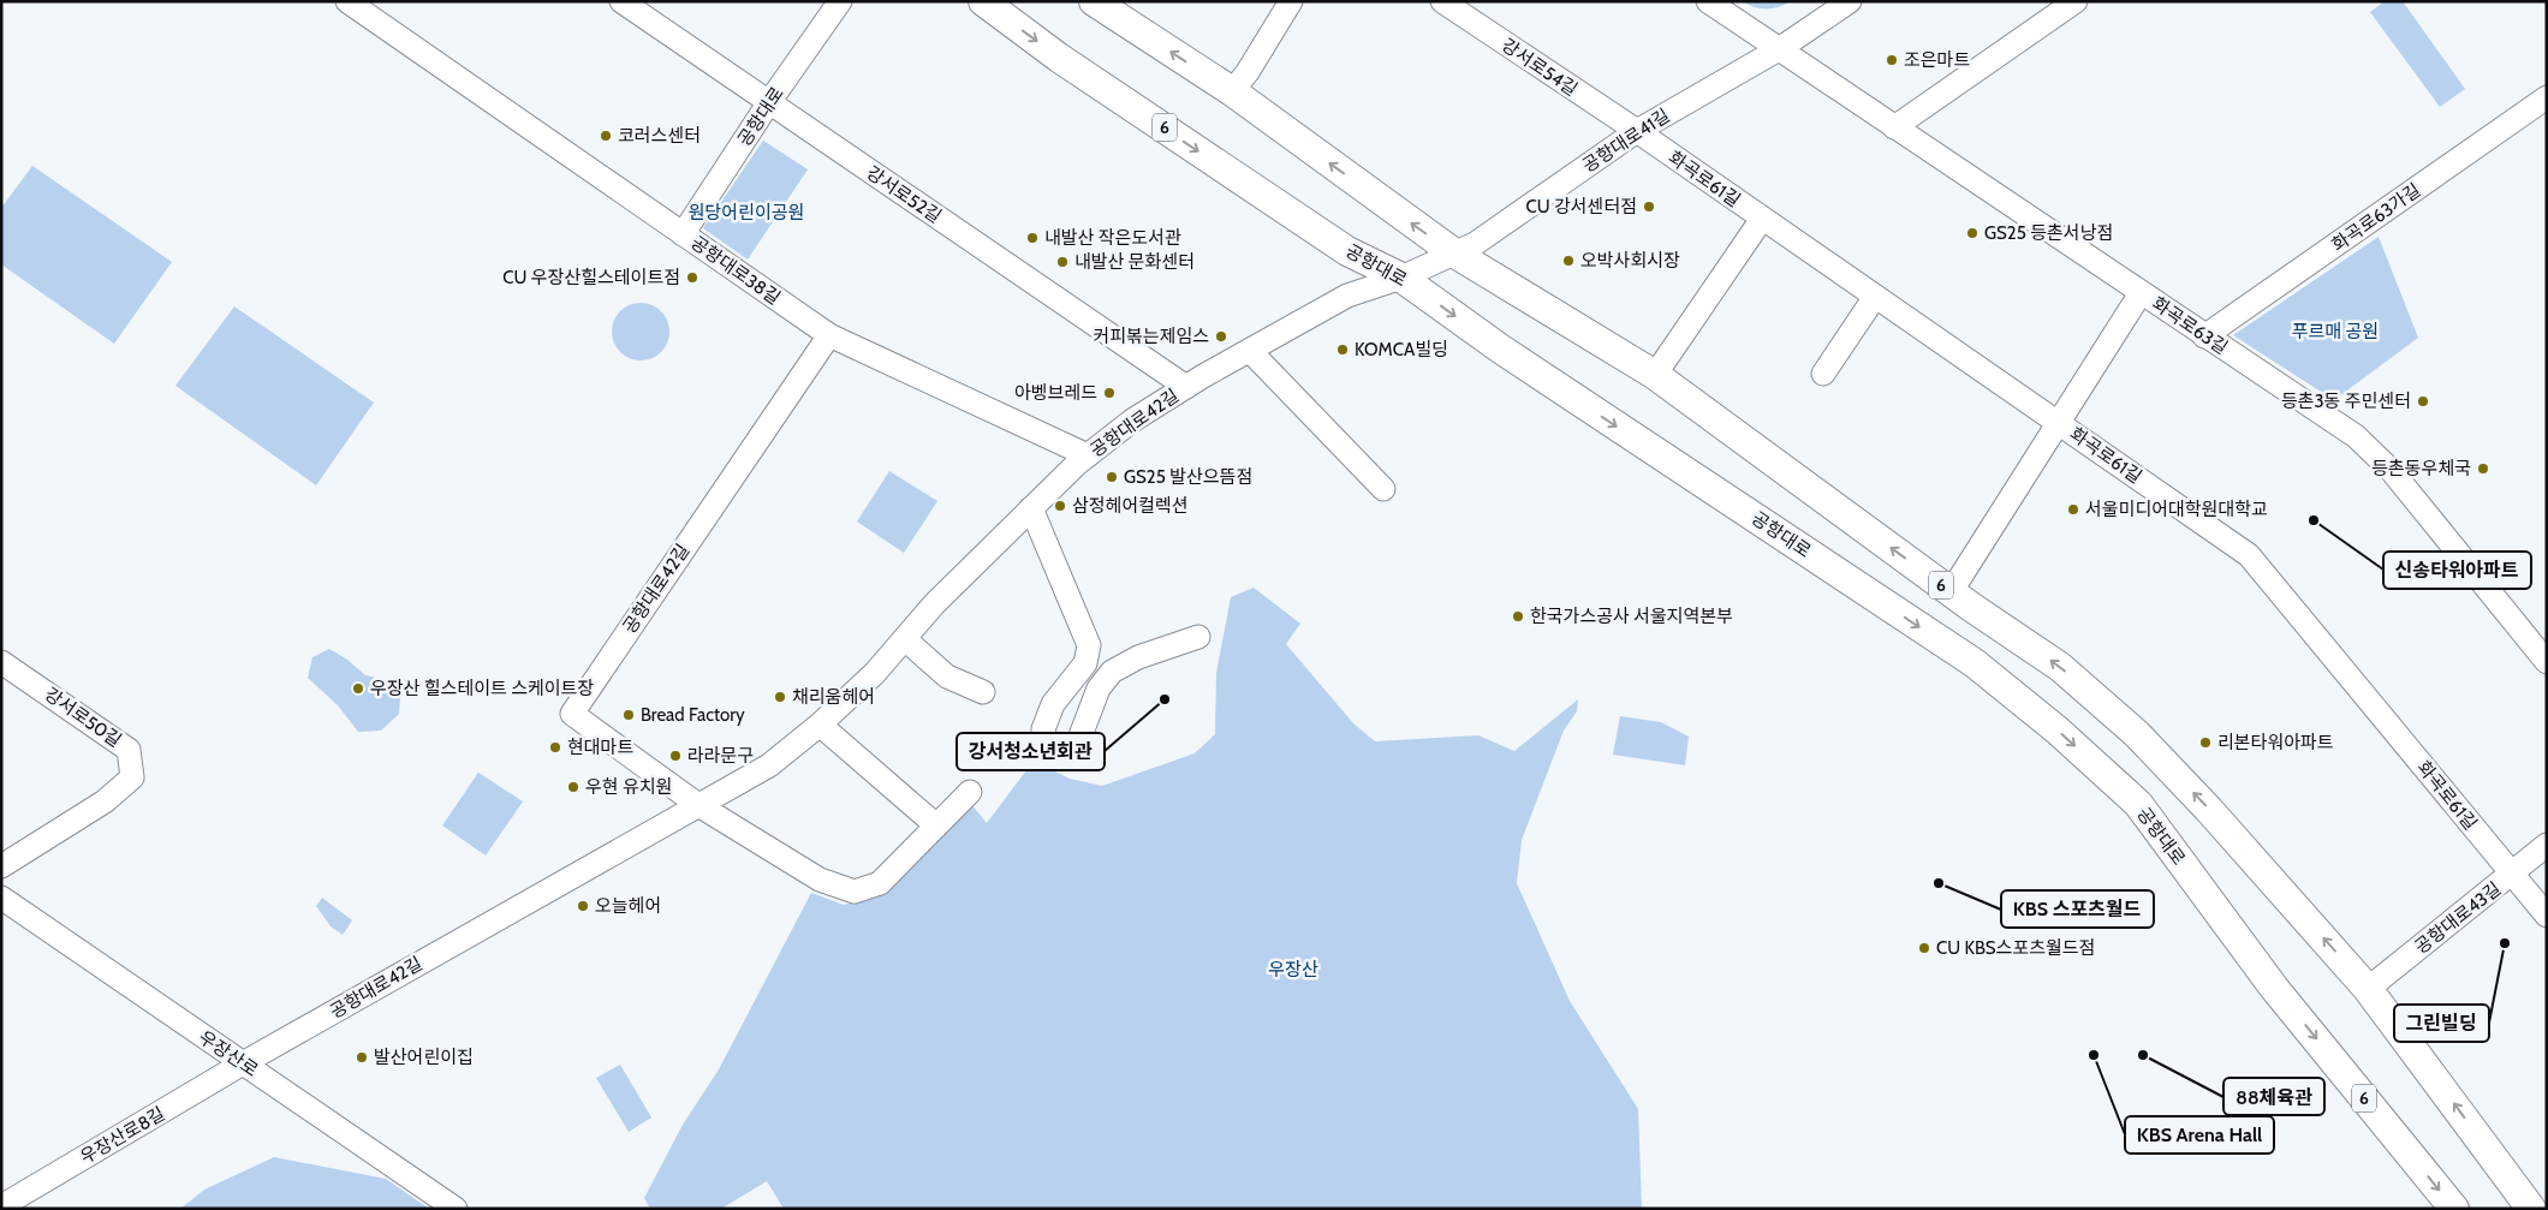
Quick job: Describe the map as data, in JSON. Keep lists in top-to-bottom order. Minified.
{"streets":{"main road":["공항대로","6"],"street":["강서로54길","공항대로41길","화곡로61길","강서로52길","화곡로63가길","공항대로38길","화곡로63길","공항대로42길","강서로50길","공항대로43길","우장산로","우장산로8길"]},"crossings":[["강서로54길","공항대로41길"],["강서로54길","화곡로61길"],["공항대로","공항대로41길"],["공항대로","강서로52길"],["공항대로","공항대로38길"],["공항대로","공항대로42길"],["6","공항대로41길"],["6","공항대로43길"],["공항대로41길","화곡로61길"],["공항대로41길","화곡로63길"],["공항대로41길","공항대로42길"],["화곡로61길","공항대로43길"],["강서로52길","공항대로42길"],["화곡로63가길","화곡로63길"],["공항대로38길","공항대로42길"],["공항대로42길","우장산로"],["공항대로42길","우장산로8길"],["우장산로","우장산로8길"]],"one_way":["공항대로"],"parks":["원당어린이공원","푸르매 공원","우장산"],"places":["조은마트","코러스센터","CU 강서센터점","GS25 등촌서낭점","내발산 작은도서관","오박사회시장","내발산 문화센터","CU 우장산힐스테이트점","커피볶는제임스","KOMCA빌딩","아벵브레드","등촌3동 주민센터","등촌동우체국","GS25 발산으뜸점","삼정헤어컬렉션","서울미디어대학원대학교","신송타워아파트","한국가스공사 서울지역본부","우장산 힐스테이트 스케이트장","채리움헤어","강서청소년회관","Bread Factory","리본타워아파트","현대마트","라라문구","우현 유치원","KBS 스포츠월드","오늘헤어","그린빌딩","CU KBS스포츠월드점","KBS Arena Hall","88체육관","발산어린이집"]}
